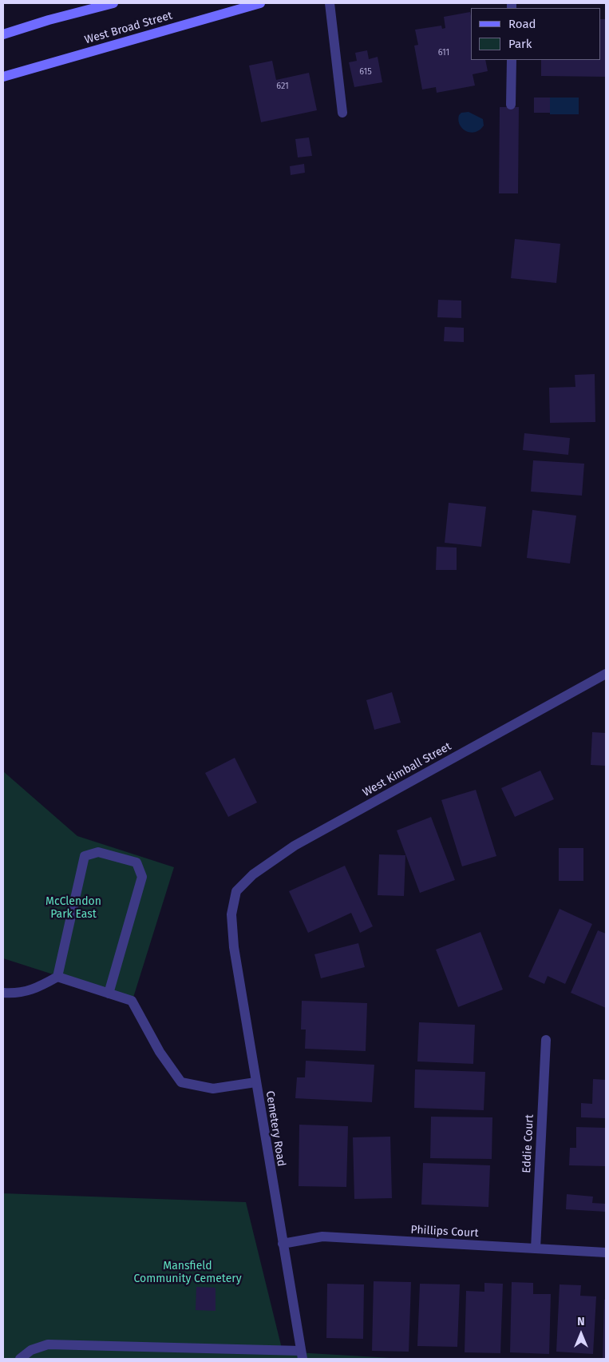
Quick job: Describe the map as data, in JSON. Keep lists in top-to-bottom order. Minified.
{"streets":{"main road":["West Broad Street"],"street":["West Kimball Street","Cemetery Road","Eddie Court","Phillips Court"]},"crossings":[["West Kimball Street","Cemetery Road"],["Cemetery Road","Phillips Court"],["Eddie Court","Phillips Court"]],"parks":["McClendon Park East","Mansfield Community Cemetery"],"house_numbers":["611","615","621"],"legend":["Road","Park"],"north":"top"}
